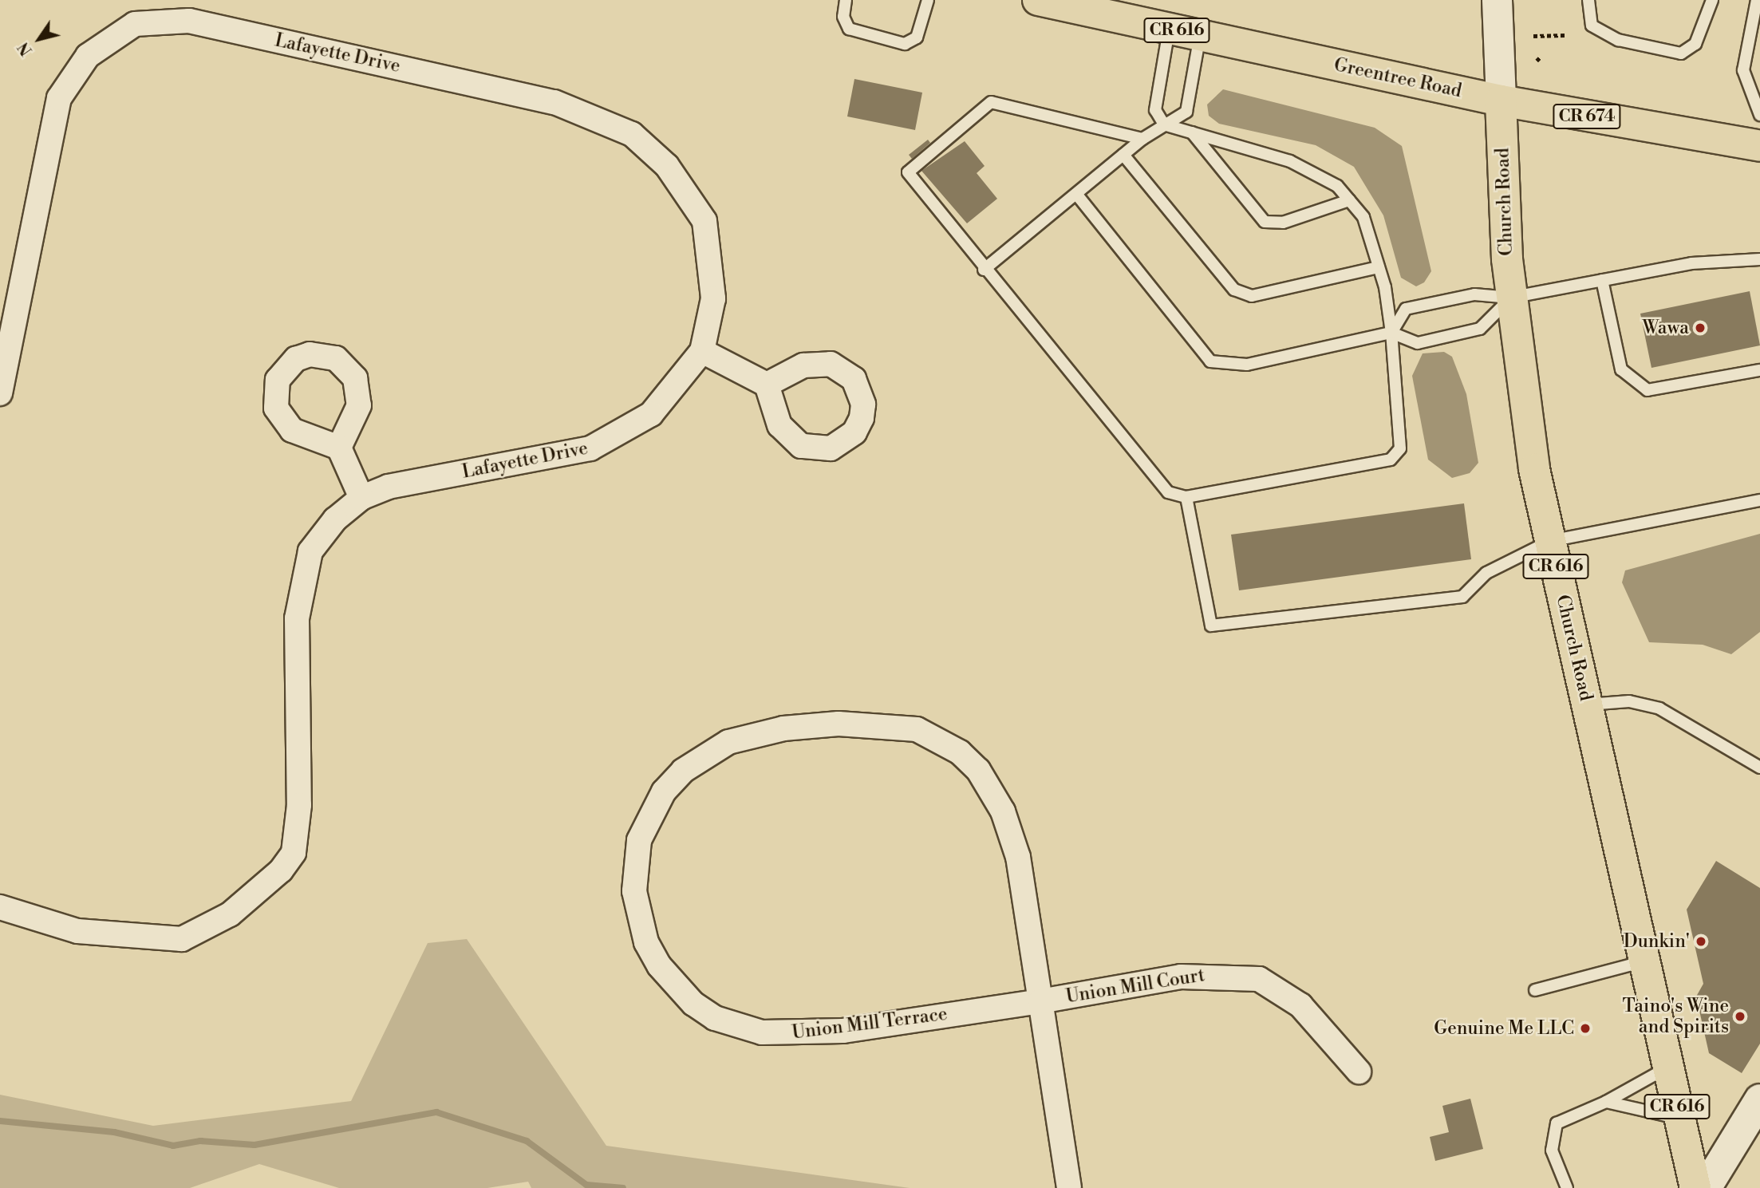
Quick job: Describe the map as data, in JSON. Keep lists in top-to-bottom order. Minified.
{"streets":{"main road":["CR 616","Greentree Road","CR 674","Church Road"],"street":["Lafayette Drive","Union Mill Court","Union Mill Terrace"]},"crossings":[["Greentree Road","Church Road"],["Union Mill Court","Union Mill Terrace"]],"places":["Wawa","Dunkin'","Taino's Wine and Spirits","Genuine Me LLC"],"north":"bottom left"}
